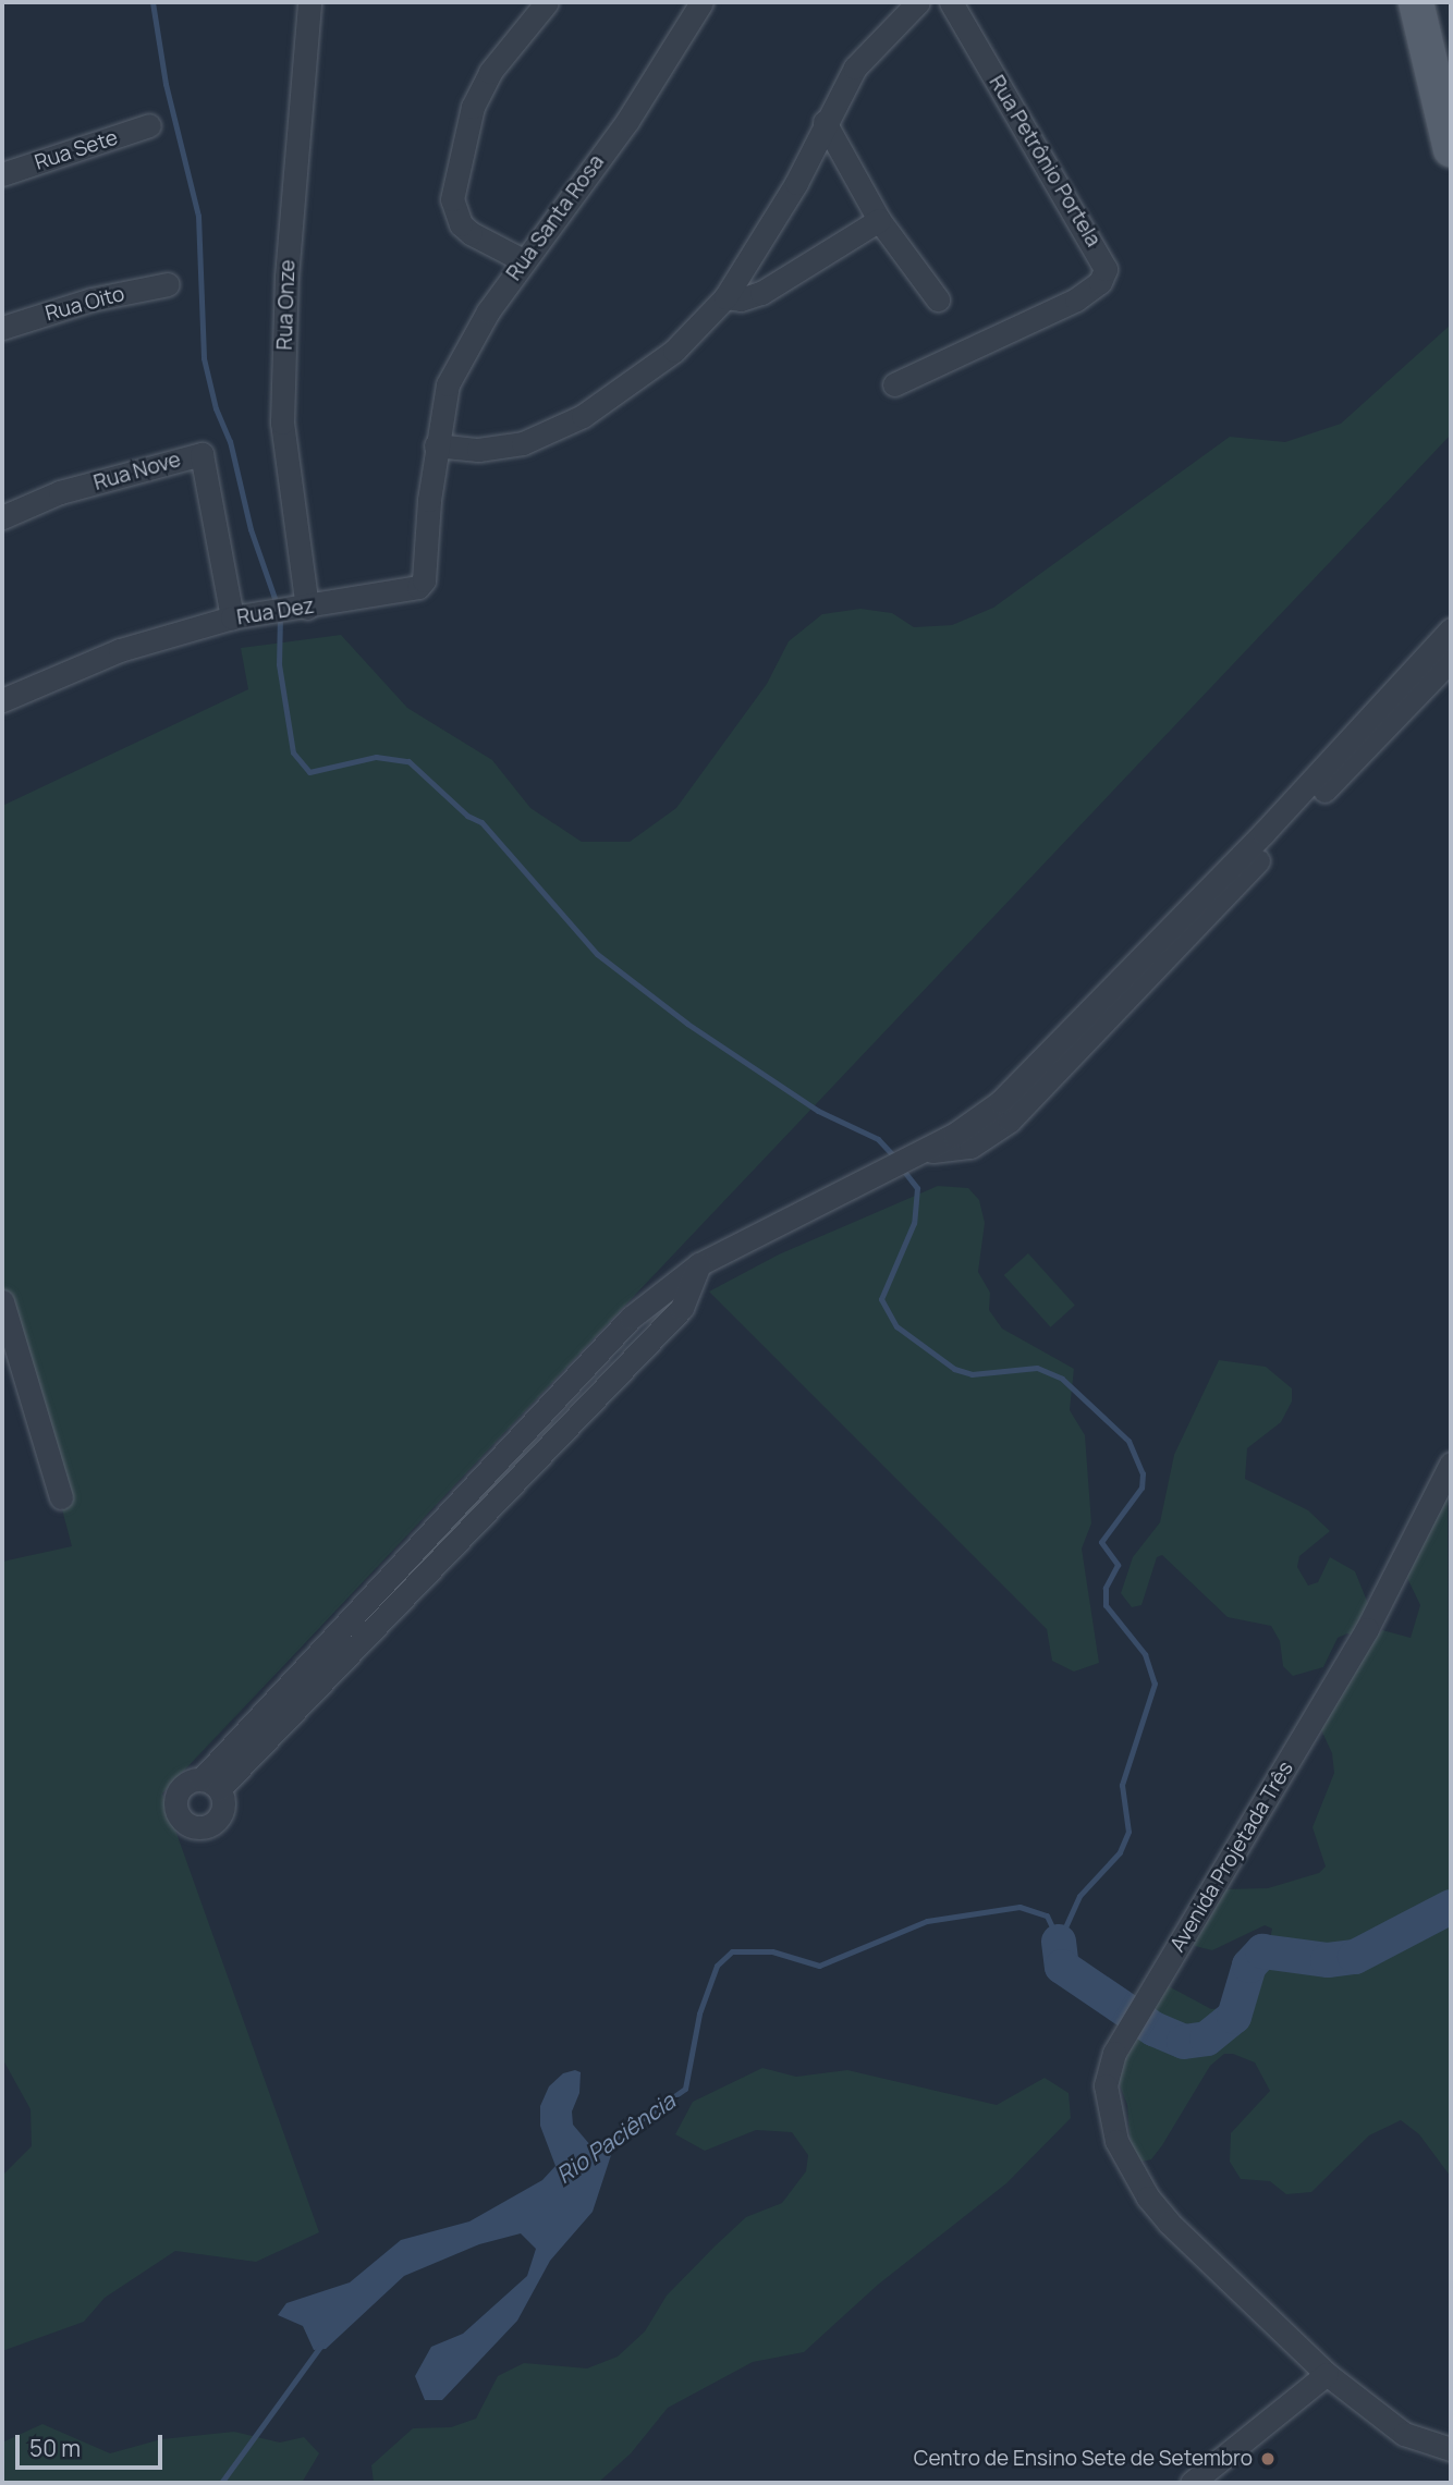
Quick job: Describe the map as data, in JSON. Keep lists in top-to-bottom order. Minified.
{"streets":{"street":["Rua Sete","Rua Petrônio Portela","Rua Santa Rosa","Rua Oito","Rua Onze","Rua Nove","Rua Dez","Avenida Projetada Três"]},"crossings":[["Rua Santa Rosa","Rua Dez"],["Rua Onze","Rua Dez"],["Rua Nove","Rua Dez"]],"water":["Rio Paciência"],"places":["Centro de Ensino Sete de Setembro"],"scale_bar":"50 m"}
